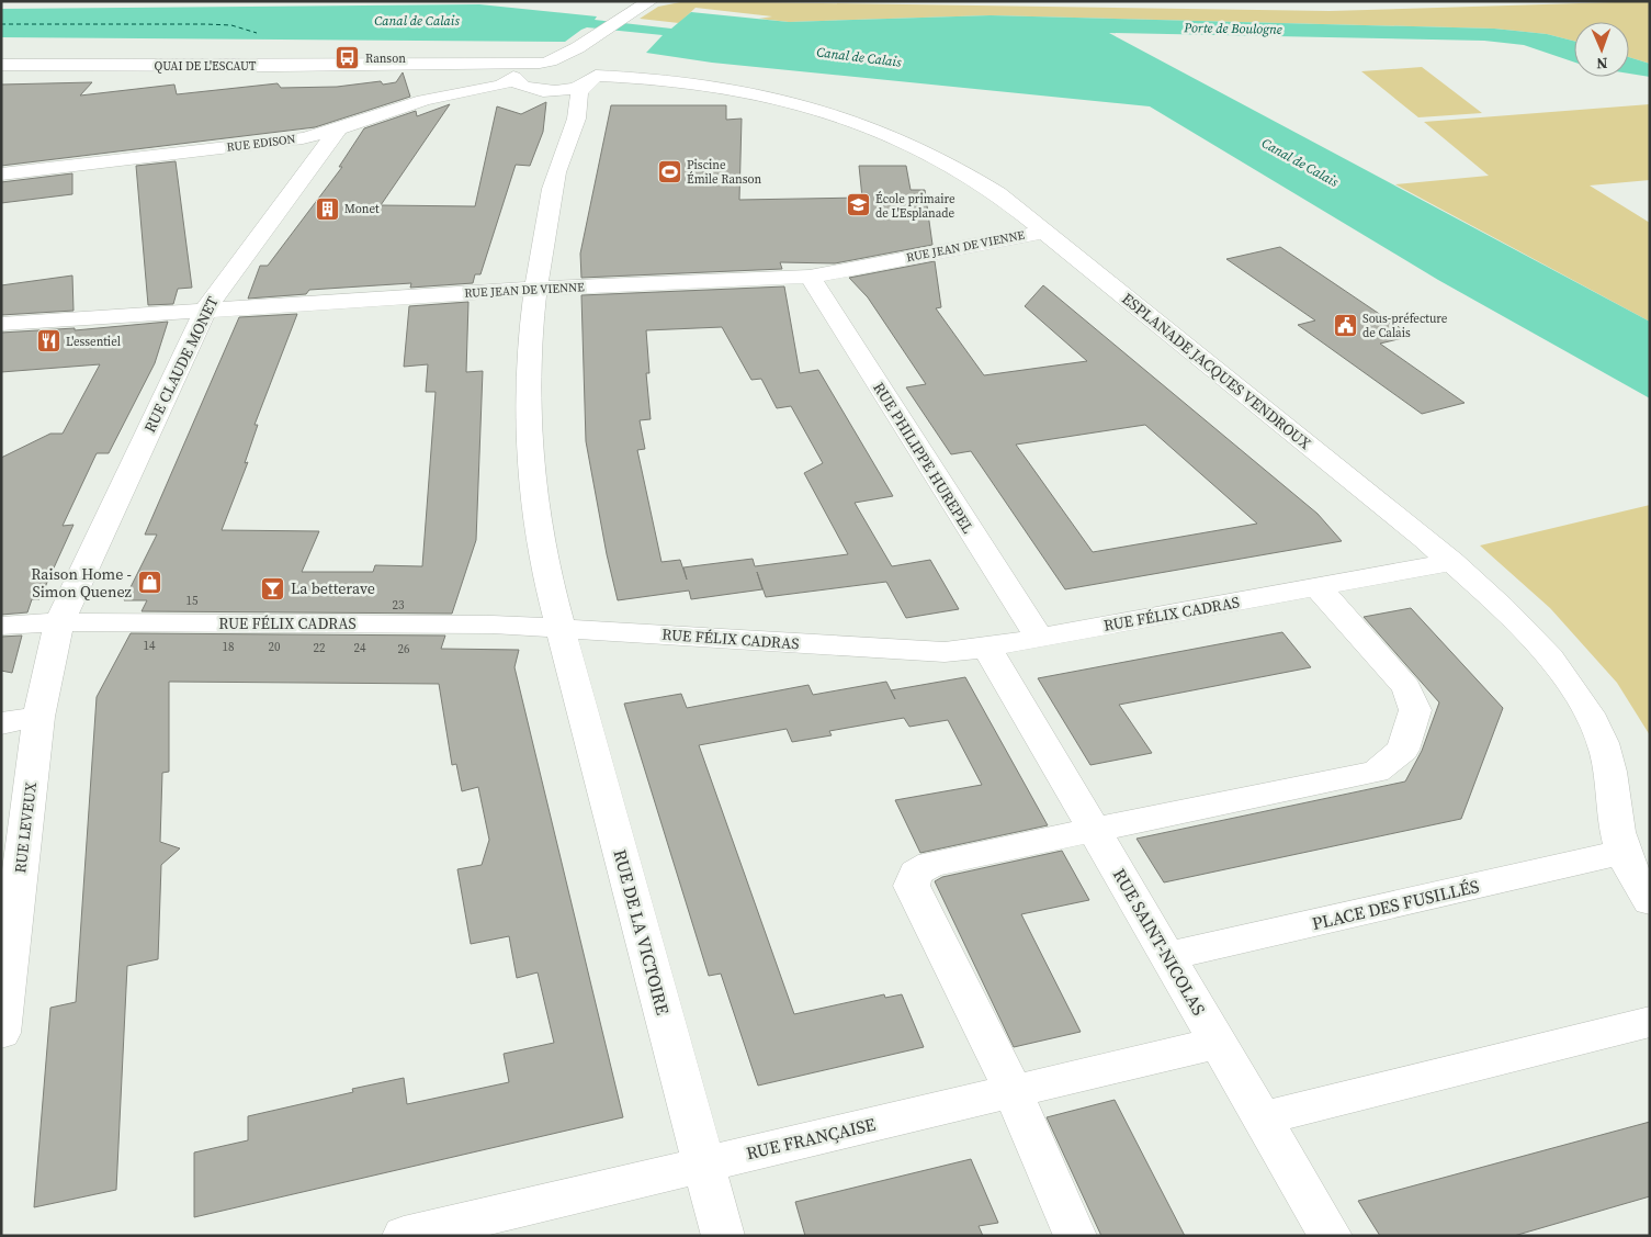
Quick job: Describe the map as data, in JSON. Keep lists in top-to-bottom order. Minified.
{"streets":{"street":["QUAI DE L'ESCAUT","RUE EDISON","RUE JEAN DE VIENNE","RUE CLAUDE MONET","ESPLANADE JACQUES VENDROUX","RUE PHILIPPE HUREPEL","RUE FÉLIX CADRAS","RUE LEVEUX","PLACE DES FUSILLÉS","RUE DE LA VICTOIRE","RUE SAINT-NICOLAS","RUE FRANÇAISE"]},"crossings":[["QUAI DE L'ESCAUT","RUE EDISON"],["QUAI DE L'ESCAUT","ESPLANADE JACQUES VENDROUX"],["QUAI DE L'ESCAUT","RUE DE LA VICTOIRE"],["RUE EDISON","RUE CLAUDE MONET"],["RUE EDISON","RUE DE LA VICTOIRE"],["RUE JEAN DE VIENNE","RUE CLAUDE MONET"],["RUE JEAN DE VIENNE","ESPLANADE JACQUES VENDROUX"],["RUE JEAN DE VIENNE","RUE PHILIPPE HUREPEL"],["RUE JEAN DE VIENNE","RUE DE LA VICTOIRE"],["RUE CLAUDE MONET","RUE FÉLIX CADRAS"],["RUE CLAUDE MONET","RUE LEVEUX"],["ESPLANADE JACQUES VENDROUX","RUE FÉLIX CADRAS"],["ESPLANADE JACQUES VENDROUX","PLACE DES FUSILLÉS"],["ESPLANADE JACQUES VENDROUX","RUE DE LA VICTOIRE"],["RUE PHILIPPE HUREPEL","RUE FÉLIX CADRAS"],["RUE FÉLIX CADRAS","RUE LEVEUX"],["RUE FÉLIX CADRAS","RUE DE LA VICTOIRE"],["RUE FÉLIX CADRAS","RUE SAINT-NICOLAS"],["PLACE DES FUSILLÉS","RUE SAINT-NICOLAS"],["RUE DE LA VICTOIRE","RUE FRANÇAISE"],["RUE SAINT-NICOLAS","RUE FRANÇAISE"]],"water":["Canal de Calais","Porte de Boulogne"],"places":{"bus stop":["Ranson"],"sports":["Piscine Émile Ranson"],"school or university":["École primaire de L'Esplanade"],"building":["Monet"],"public building":["Sous-préfecture de Calais"],"restaurant":["L'essentiel"],"shop":["Raison Home - Simon Quenez"],"bar":["La betterave"]},"house_numbers":["15","23","14","18","20","22","24","26"],"north":"bottom"}
